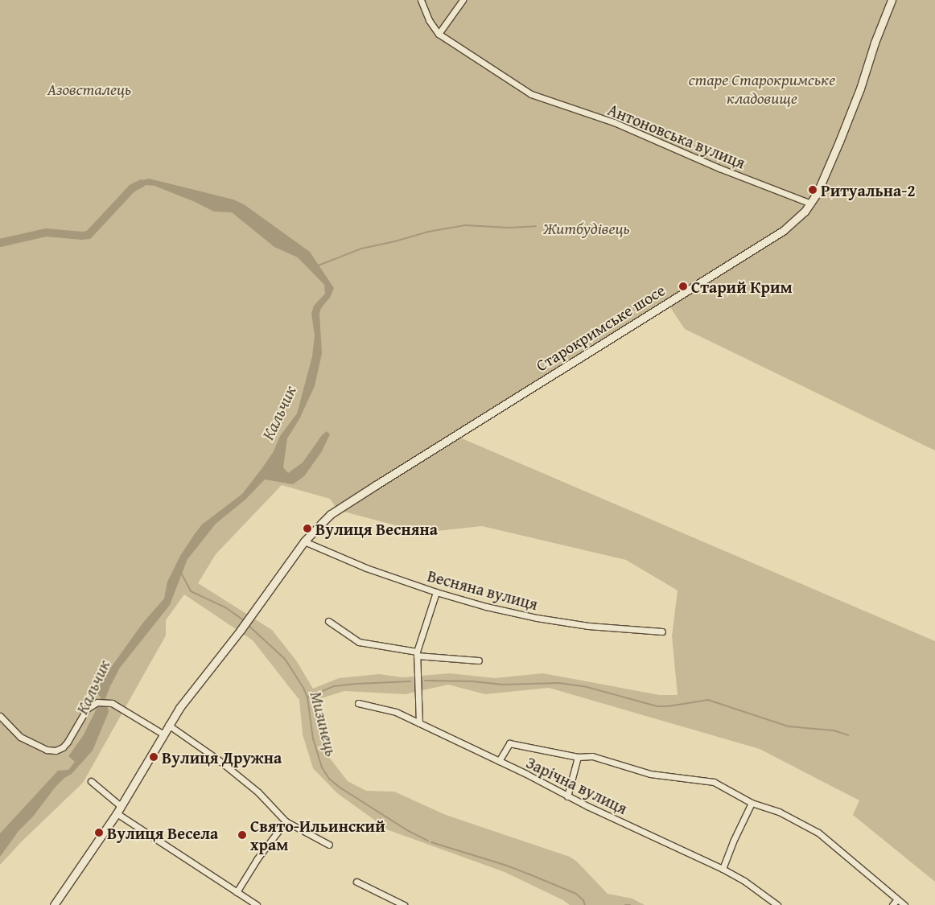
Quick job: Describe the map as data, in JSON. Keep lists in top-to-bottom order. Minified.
{"streets":{"street":["Антоновська вулиця","Старокримське шосе","Весняна вулиця","Зарічна вулиця"]},"crossings":[["Антоновська вулиця","Старокримське шосе"],["Старокримське шосе","Весняна вулиця"]],"water":["Кальчик","Мизинець"],"parks":["старе Старокримське кладовище","Азовсталець","Житбудівець"],"places":["Ритуальна-2","Старий Крим","Вулиця Весняна","Вулиця Дружна","Вулиця Весела","Свято-Ильинский храм"]}
